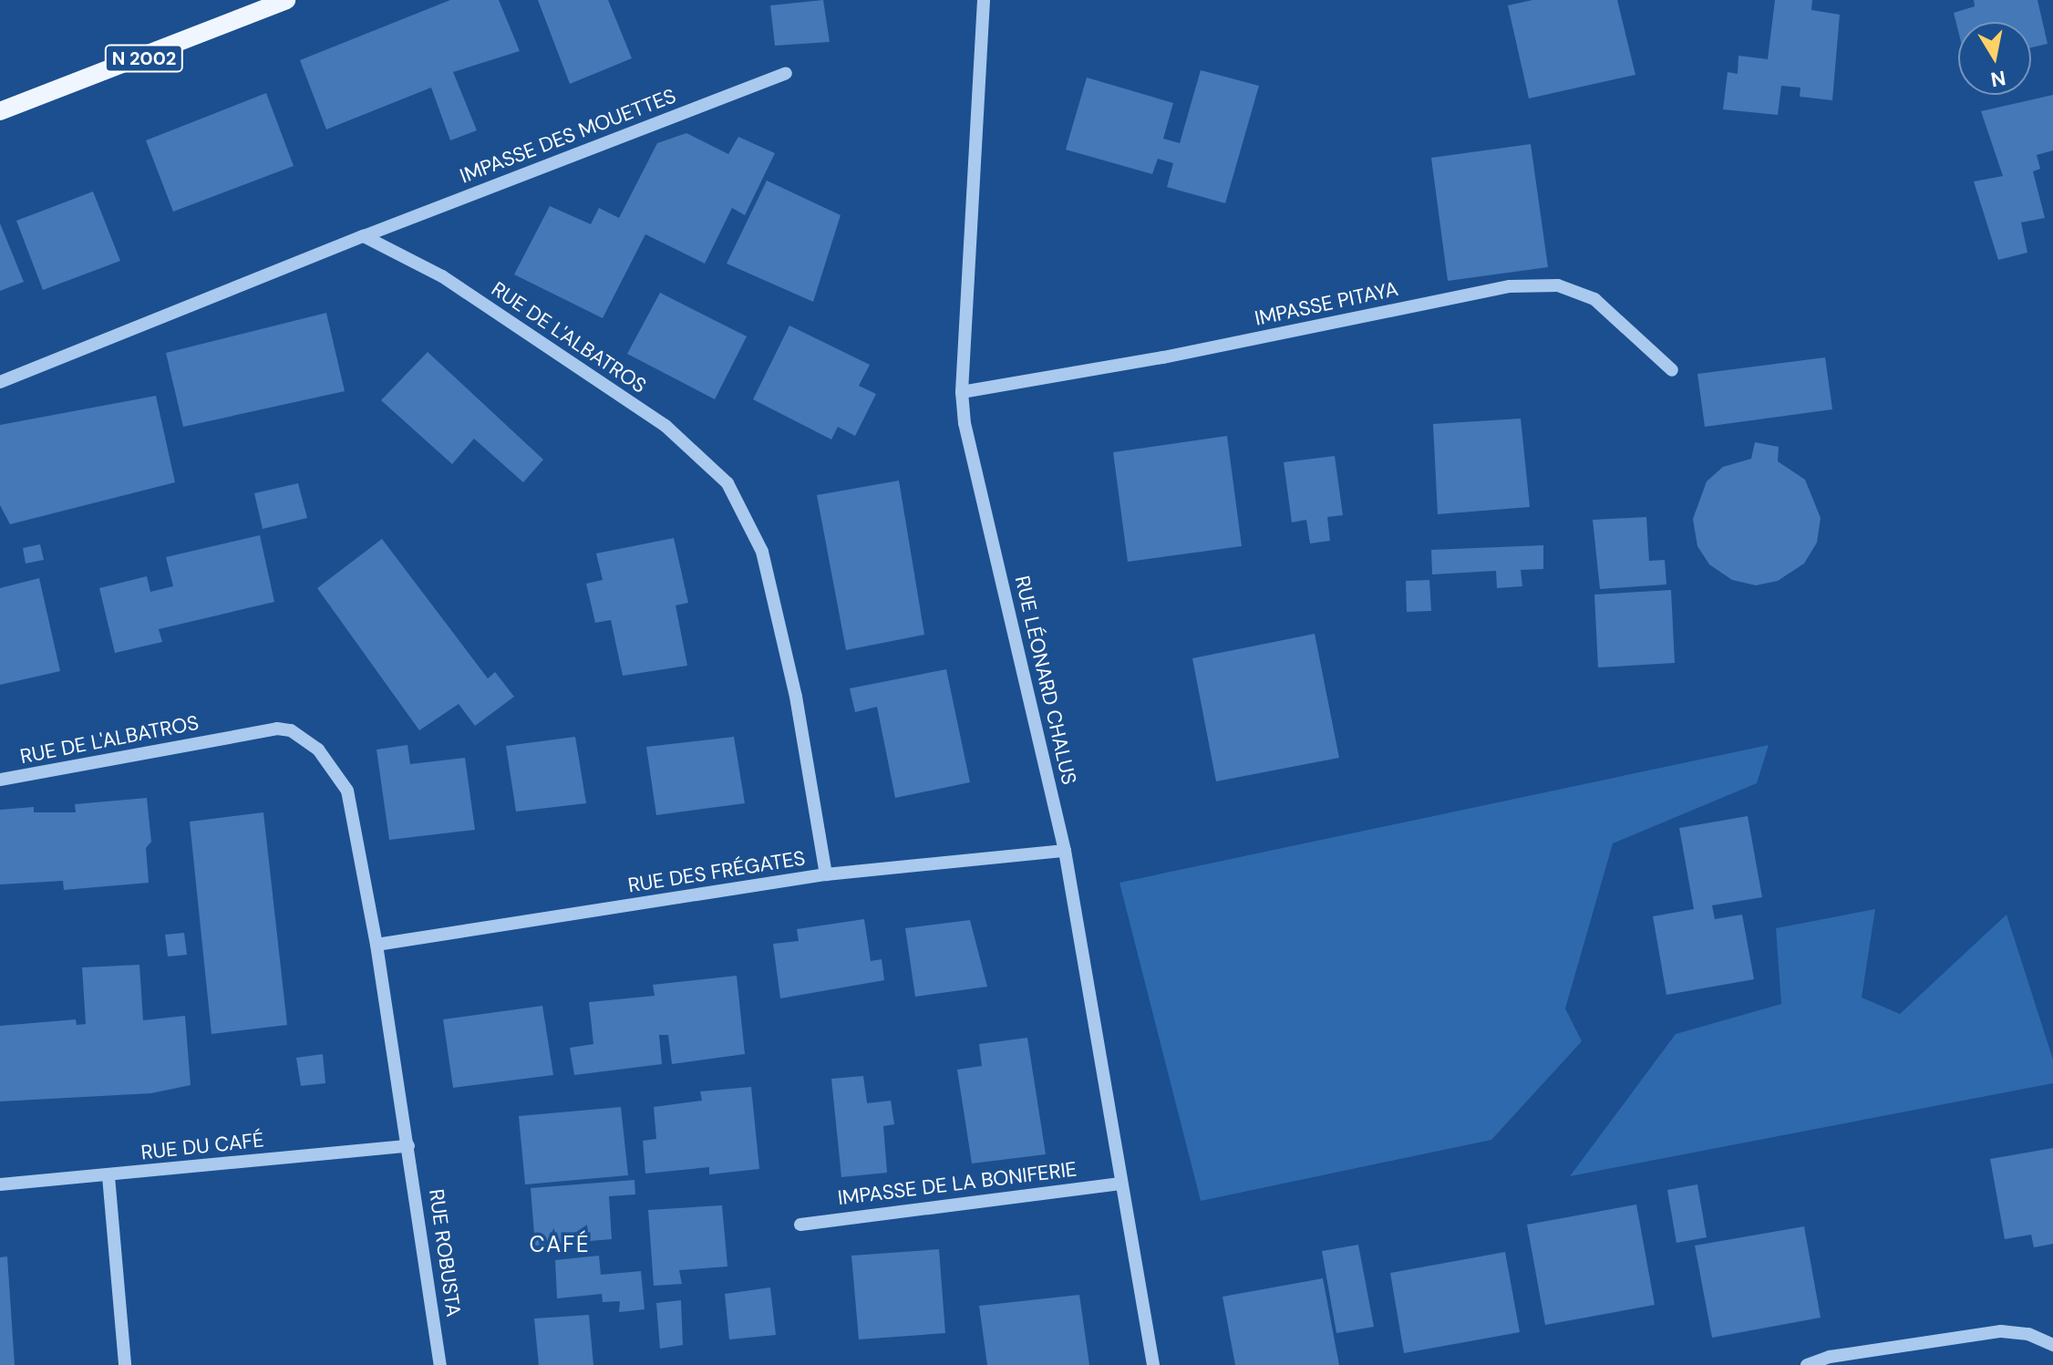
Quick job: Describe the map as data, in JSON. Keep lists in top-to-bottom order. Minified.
{"streets":{"main road":["N 2002"],"street":["IMPASSE DES MOUETTES","IMPASSE PITAYA","RUE DE L'ALBATROS","RUE LÉONARD CHALUS","RUE DES FRÉGATES","RUE DU CAFÉ","IMPASSE DE LA BONIFERIE","RUE ROBUSTA"]},"crossings":[["IMPASSE DES MOUETTES","RUE DE L'ALBATROS"],["IMPASSE PITAYA","RUE LÉONARD CHALUS"],["RUE DE L'ALBATROS","RUE DES FRÉGATES"],["RUE DE L'ALBATROS","RUE DU CAFÉ"],["RUE DE L'ALBATROS","RUE ROBUSTA"],["RUE LÉONARD CHALUS","RUE DES FRÉGATES"],["RUE LÉONARD CHALUS","IMPASSE DE LA BONIFERIE"],["RUE DU CAFÉ","RUE ROBUSTA"]],"districts":["CAFÉ"],"north":"bottom"}
